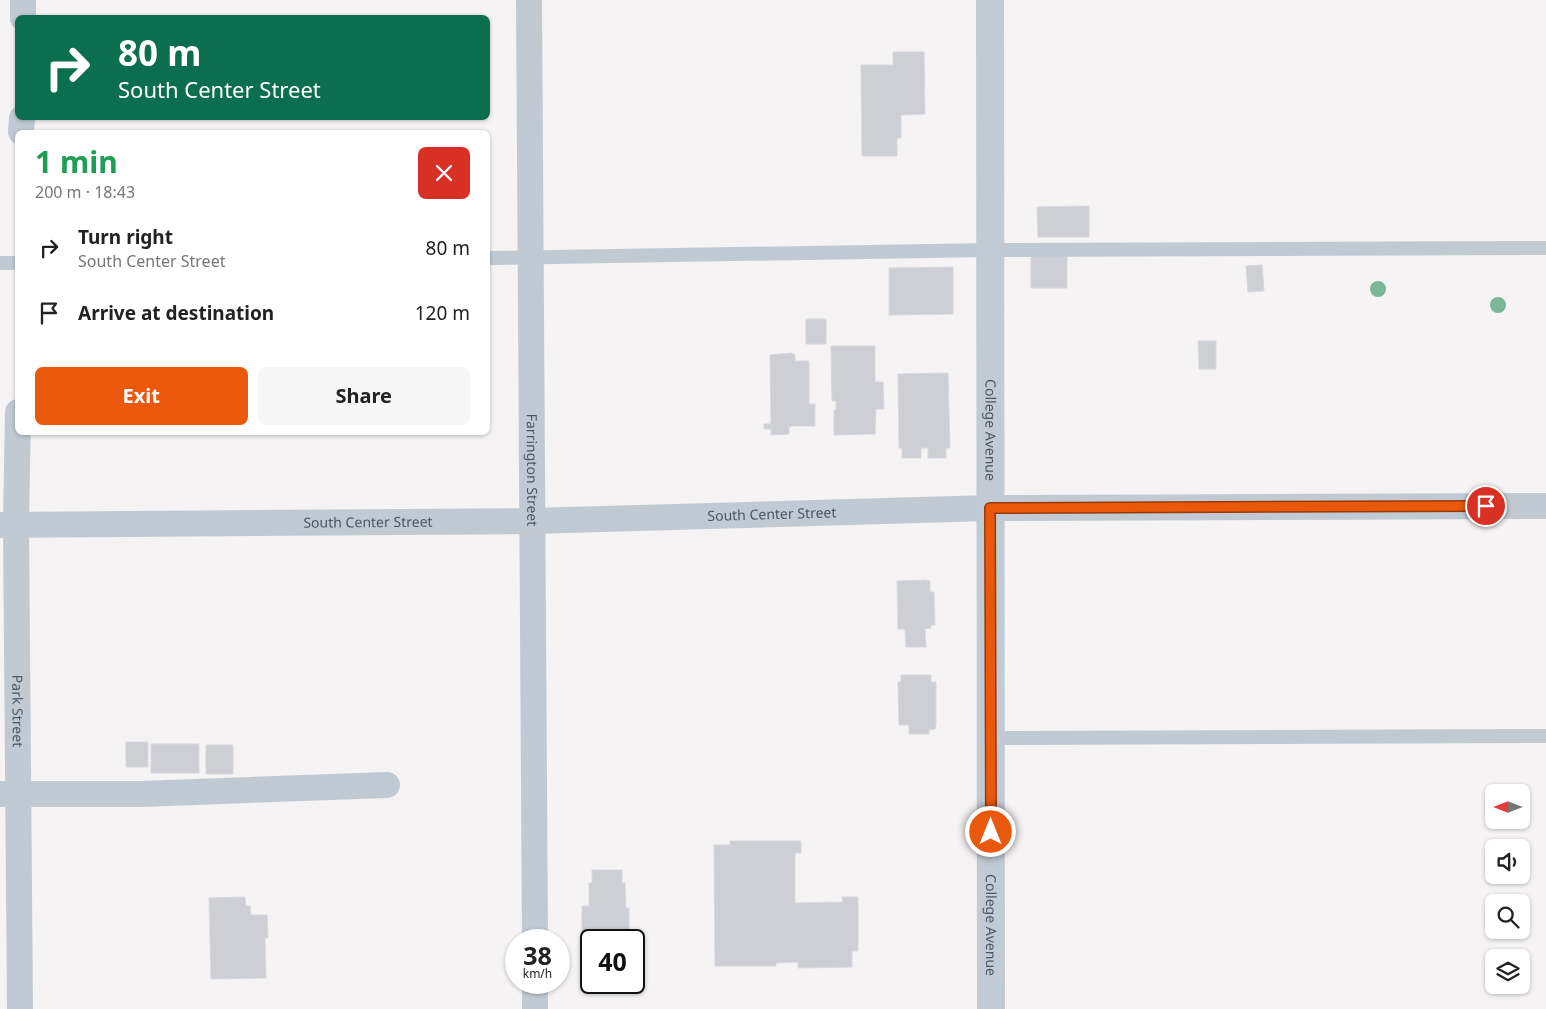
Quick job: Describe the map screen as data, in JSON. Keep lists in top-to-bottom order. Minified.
{"streets":{"street":["College Avenue","Farrington Street","South Center Street","Park Street"]},"crossings":[["College Avenue","South Center Street"],["Farrington Street","South Center Street"],["South Center Street","Park Street"]],"north":"left","page":{"turn":["80 m","South Center Street"],"heading":["1 min","200 m · 18:43"],"list":[{"name":"Turn right","note":"South Center Street","value":"80 m"},{"name":"Arrive at destination","value":"120 m"}],"buttons":["Exit","Share"],"speed":"38 km/h","limit":"40"}}
